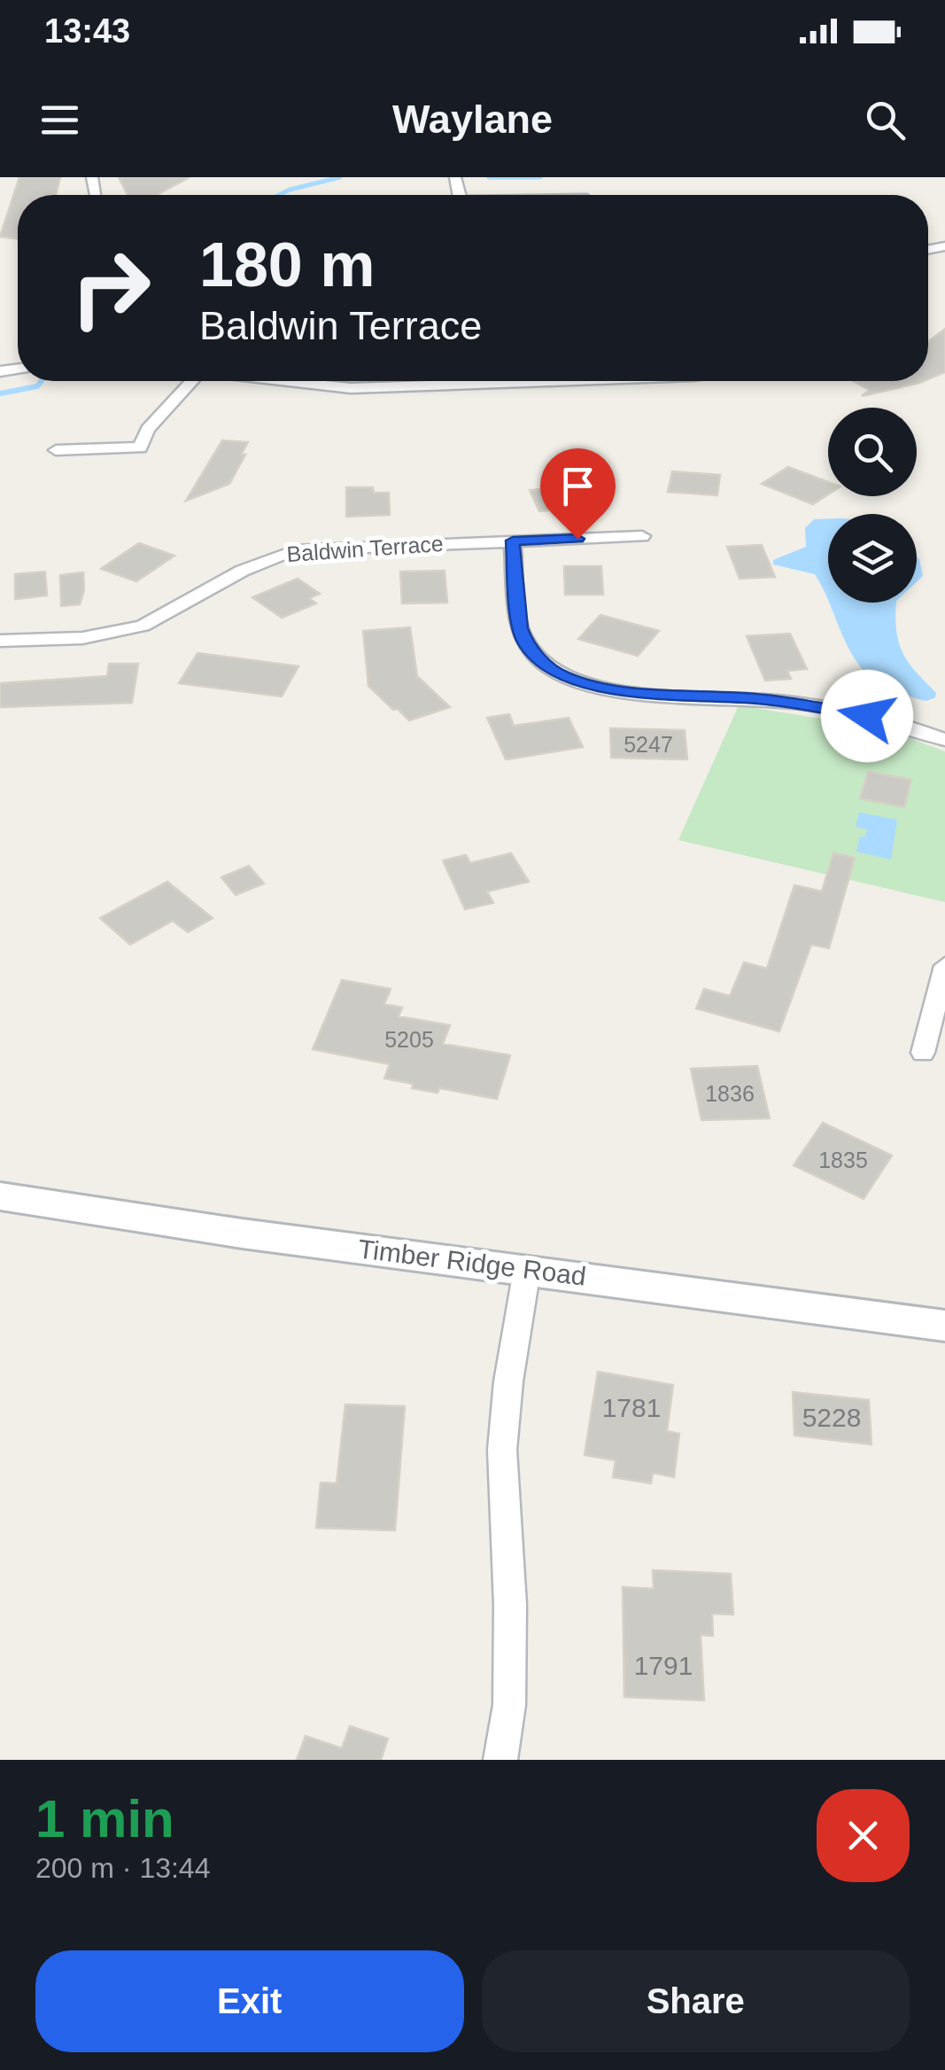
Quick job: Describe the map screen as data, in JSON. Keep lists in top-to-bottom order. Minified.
{"streets":{"street":["Baldwin Terrace","Timber Ridge Road"]},"house_numbers":["5247","5205","1836","1835","1781","5228","1791"],"page":{"status":"13:43","header":"Waylane","turn":["180 m","Baldwin Terrace"],"heading":["1 min","200 m · 13:44"],"buttons":["Exit","Share"]}}
